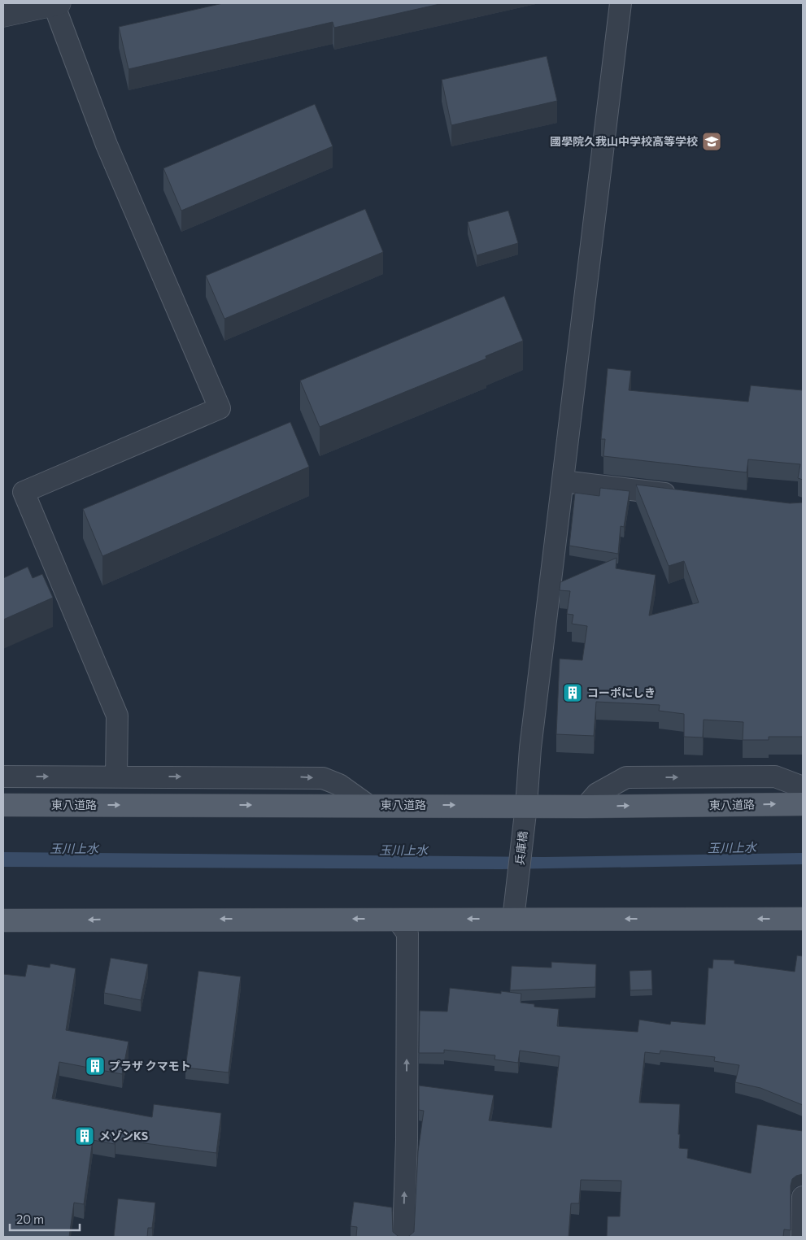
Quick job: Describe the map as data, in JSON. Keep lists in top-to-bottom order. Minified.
{"streets":{"main road":["東八道路"],"street":["兵庫橋"]},"crossings":[["東八道路","兵庫橋"]],"water":["玉川上水"],"places":{"school or university":["國學院久我山中学校高等学校"],"building":["コーポにしき","プラザ クマモト","メゾンKS"]},"scale_bar":"20 m"}
